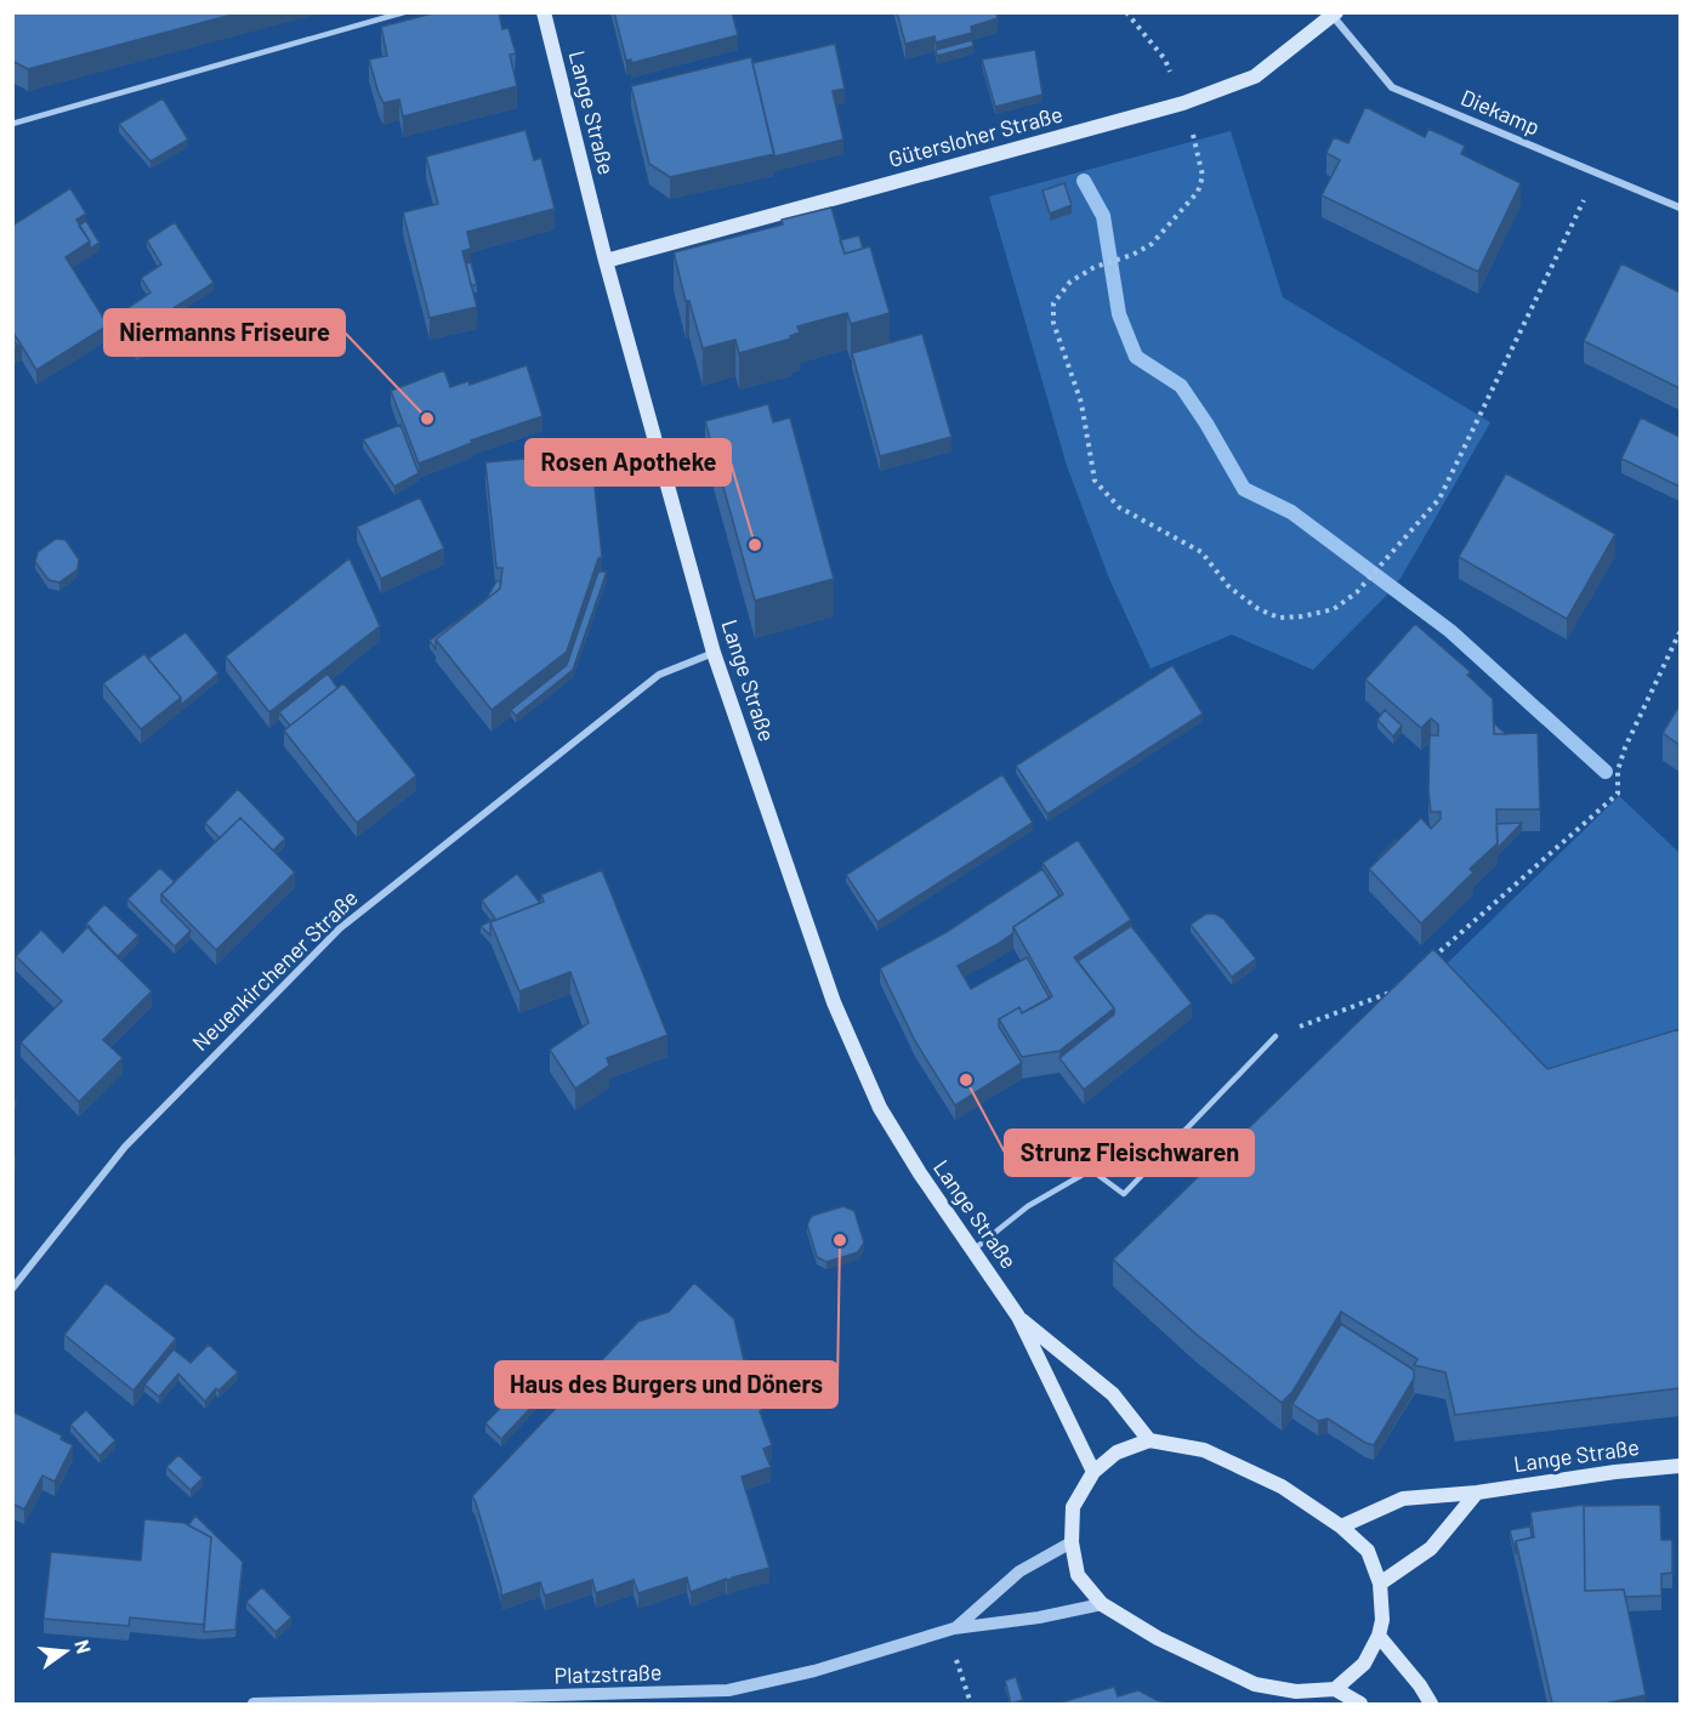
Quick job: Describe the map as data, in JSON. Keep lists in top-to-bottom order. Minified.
{"streets":{"main road":["Lange Straße","Gütersloher Straße"],"street":["Diekamp","Neuenkirchener Straße","Platzstraße"]},"crossings":[["Lange Straße","Gütersloher Straße"],["Lange Straße","Neuenkirchener Straße"],["Diekamp","Gütersloher Straße"]],"places":["Niermanns Friseure","Rosen Apotheke","Strunz Fleischwaren","Haus des Burgers und Döners"],"north":"right"}
